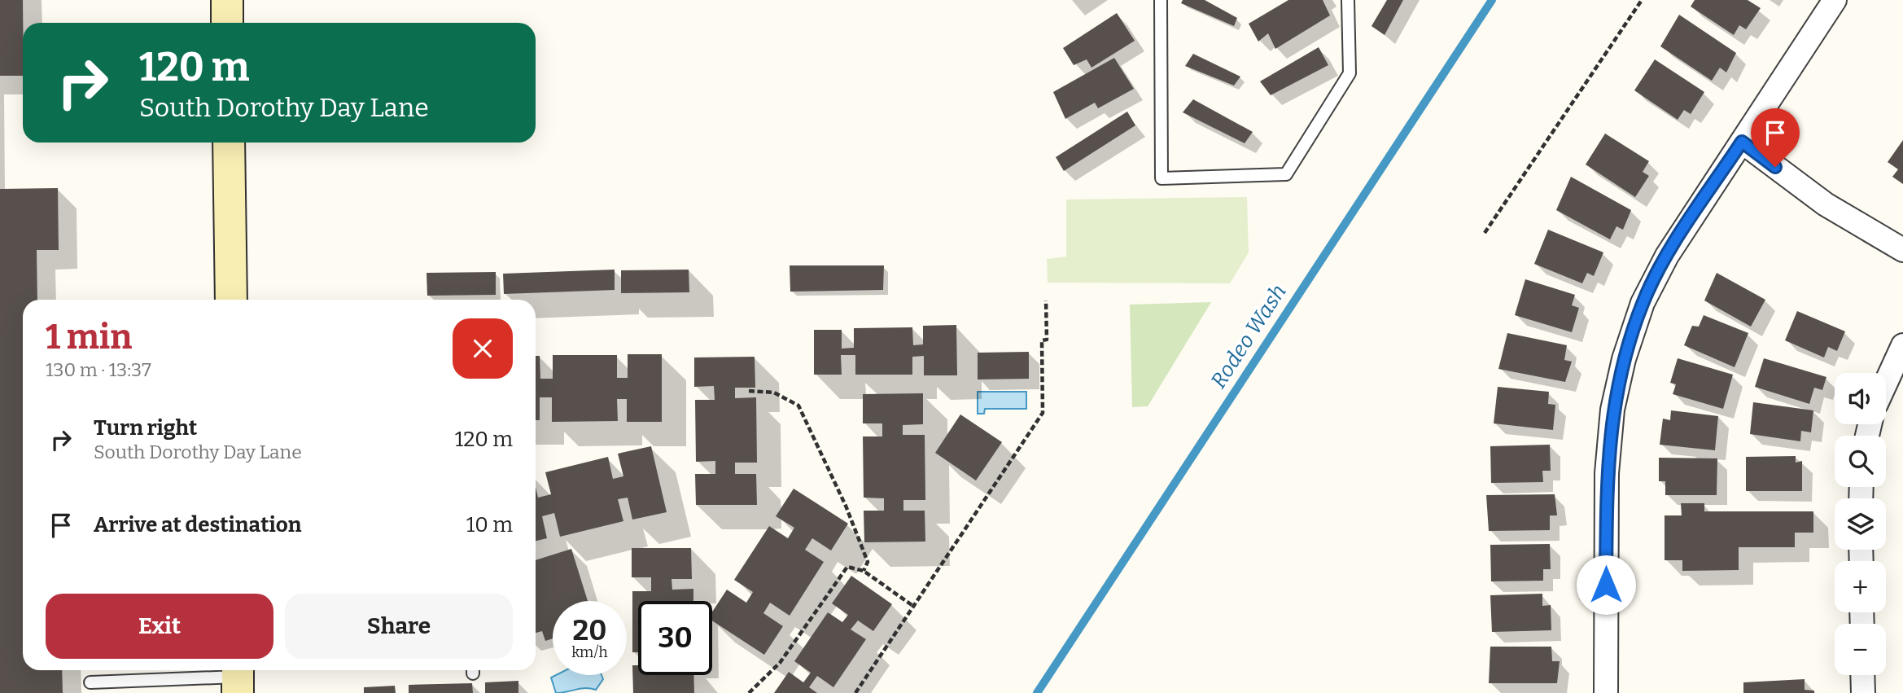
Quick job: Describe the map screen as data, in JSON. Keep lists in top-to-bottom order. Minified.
{"water":["Rodeo Wash"],"page":{"turn":["120 m","South Dorothy Day Lane"],"heading":["1 min","130 m · 13:37"],"map_buttons":["+","−"],"list":[{"name":"Turn right","note":"South Dorothy Day Lane","value":"120 m"},{"name":"Arrive at destination","value":"10 m"}],"buttons":["Exit","Share"],"speed":"20 km/h","limit":"30"}}
